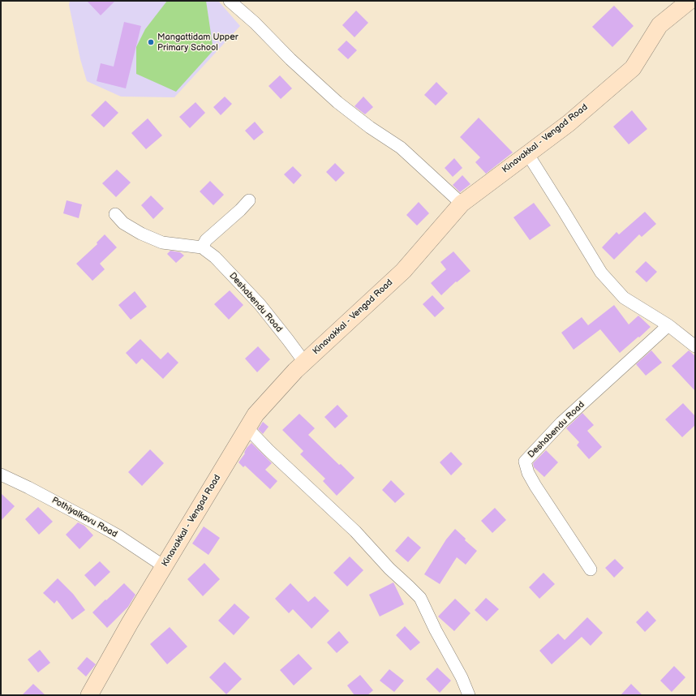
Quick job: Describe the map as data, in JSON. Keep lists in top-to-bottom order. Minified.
{"streets":{"main road":["Kinavakkal - Vengad Road"],"street":["Deshabendu Road","Pothiyalkavu Road"]},"crossings":[["Kinavakkal - Vengad Road","Deshabendu Road"],["Kinavakkal - Vengad Road","Pothiyalkavu Road"]],"places":["Mangattidam Upper Primary School"]}
